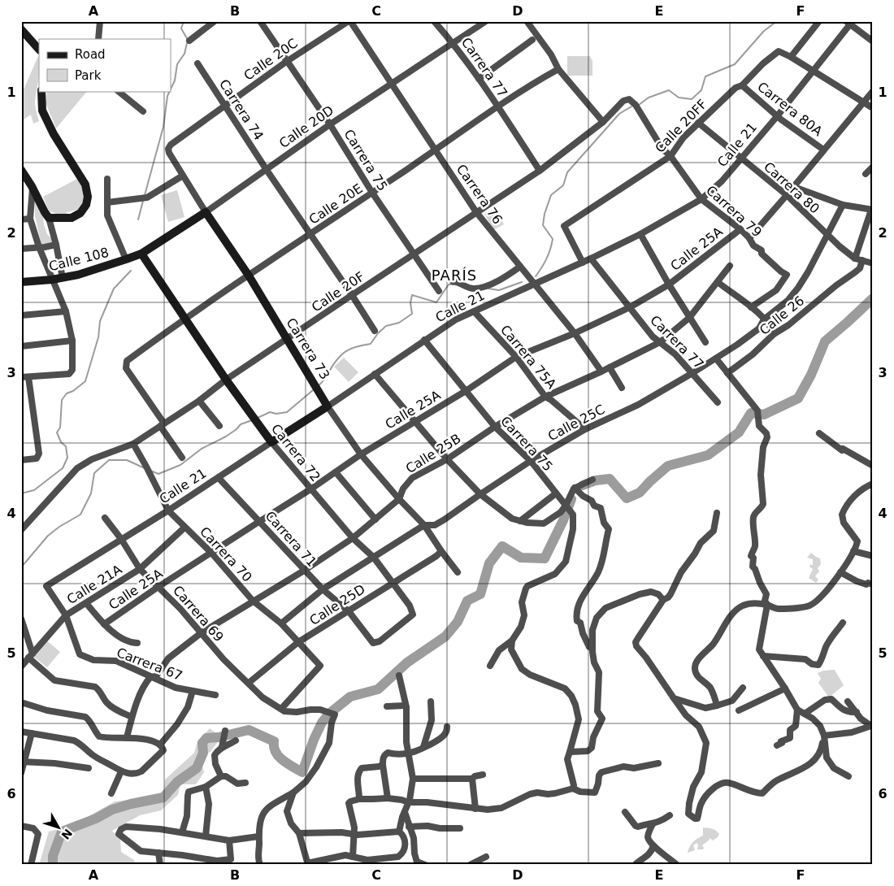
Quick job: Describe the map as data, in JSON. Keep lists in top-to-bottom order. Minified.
{"streets":{"street":["Calle 20C","Carrera 77","Carrera 80A","Carrera 74","Calle 20FF","Calle 20D","Calle 21","Carrera 75","Carrera 80","Carrera 76","Calle 20E","Carrera 79","Calle 25A","Calle 108","Calle 20F","Calle 26","Carrera 73","Carrera 75A","Calle 25C","Carrera 72","Calle 25B","Carrera 71","Carrera 70","Calle 21A","Calle 25D","Carrera 69","Carrera 67"]},"crossings":[["Calle 20C","Carrera 74"],["Calle 20C","Carrera 75"],["Calle 20C","Carrera 76"],["Calle 20C","Carrera 73"],["Carrera 77","Calle 20D"],["Carrera 77","Calle 21"],["Carrera 77","Calle 20E"],["Carrera 77","Calle 25A"],["Carrera 77","Calle 20F"],["Carrera 77","Calle 25C"],["Carrera 77","Calle 25B"],["Carrera 80A","Calle 20FF"],["Carrera 80A","Calle 21"],["Carrera 74","Calle 20D"],["Carrera 74","Calle 20E"],["Carrera 74","Calle 20F"],["Calle 20FF","Calle 21"],["Calle 20FF","Carrera 80"],["Calle 20FF","Carrera 79"],["Calle 20D","Carrera 75"],["Calle 20D","Carrera 76"],["Calle 20D","Calle 108"],["Calle 20D","Carrera 73"],["Calle 20D","Carrera 72"],["Calle 21","Carrera 75"],["Calle 21","Carrera 80"],["Calle 21","Carrera 76"],["Calle 21","Carrera 79"],["Calle 21","Carrera 73"],["Calle 21","Carrera 75A"],["Calle 21","Carrera 72"],["Calle 21","Carrera 71"],["Calle 21","Carrera 70"],["Calle 21","Carrera 69"],["Calle 21","Carrera 67"],["Carrera 75","Calle 20E"],["Carrera 75","Calle 25A"],["Carrera 75","Calle 20F"],["Carrera 75","Calle 25C"],["Carrera 75","Calle 25B"],["Carrera 80","Calle 26"],["Carrera 80","Calle 25C"],["Carrera 76","Calle 20E"],["Carrera 76","Calle 25A"],["Carrera 76","Calle 20F"],["Carrera 76","Calle 25B"],["Calle 20E","Calle 20F"],["Calle 20E","Carrera 73"],["Calle 20E","Carrera 72"],["Carrera 79","Calle 25A"],["Carrera 79","Calle 20F"],["Calle 25A","Carrera 73"],["Calle 25A","Carrera 75A"],["Calle 25A","Carrera 72"],["Calle 25A","Carrera 71"],["Calle 25A","Carrera 70"],["Calle 25A","Carrera 69"],["Calle 108","Carrera 72"],["Calle 20F","Carrera 73"],["Calle 20F","Carrera 72"],["Calle 20F","Carrera 70"],["Carrera 73","Calle 25C"],["Carrera 73","Calle 25B"],["Carrera 73","Calle 25D"],["Carrera 75A","Calle 25C"],["Carrera 75A","Calle 25B"],["Calle 25C","Carrera 72"],["Calle 25C","Carrera 71"],["Calle 25C","Carrera 70"],["Carrera 72","Calle 25B"],["Carrera 72","Carrera 71"],["Carrera 72","Calle 25D"],["Calle 25B","Carrera 71"],["Calle 25B","Carrera 70"],["Calle 25B","Carrera 69"],["Calle 25B","Carrera 67"],["Carrera 71","Calle 25D"],["Carrera 70","Calle 21A"],["Carrera 70","Calle 25D"],["Carrera 70","Carrera 69"],["Calle 21A","Carrera 69"],["Calle 21A","Carrera 67"],["Calle 25D","Carrera 69"]],"districts":["PARÍS"],"legend":["Road","Park"],"north":"bottom right","grid":{"columns":["A","B","C","D","E","F"],"rows":["1","2","3","4","5","6"]}}
